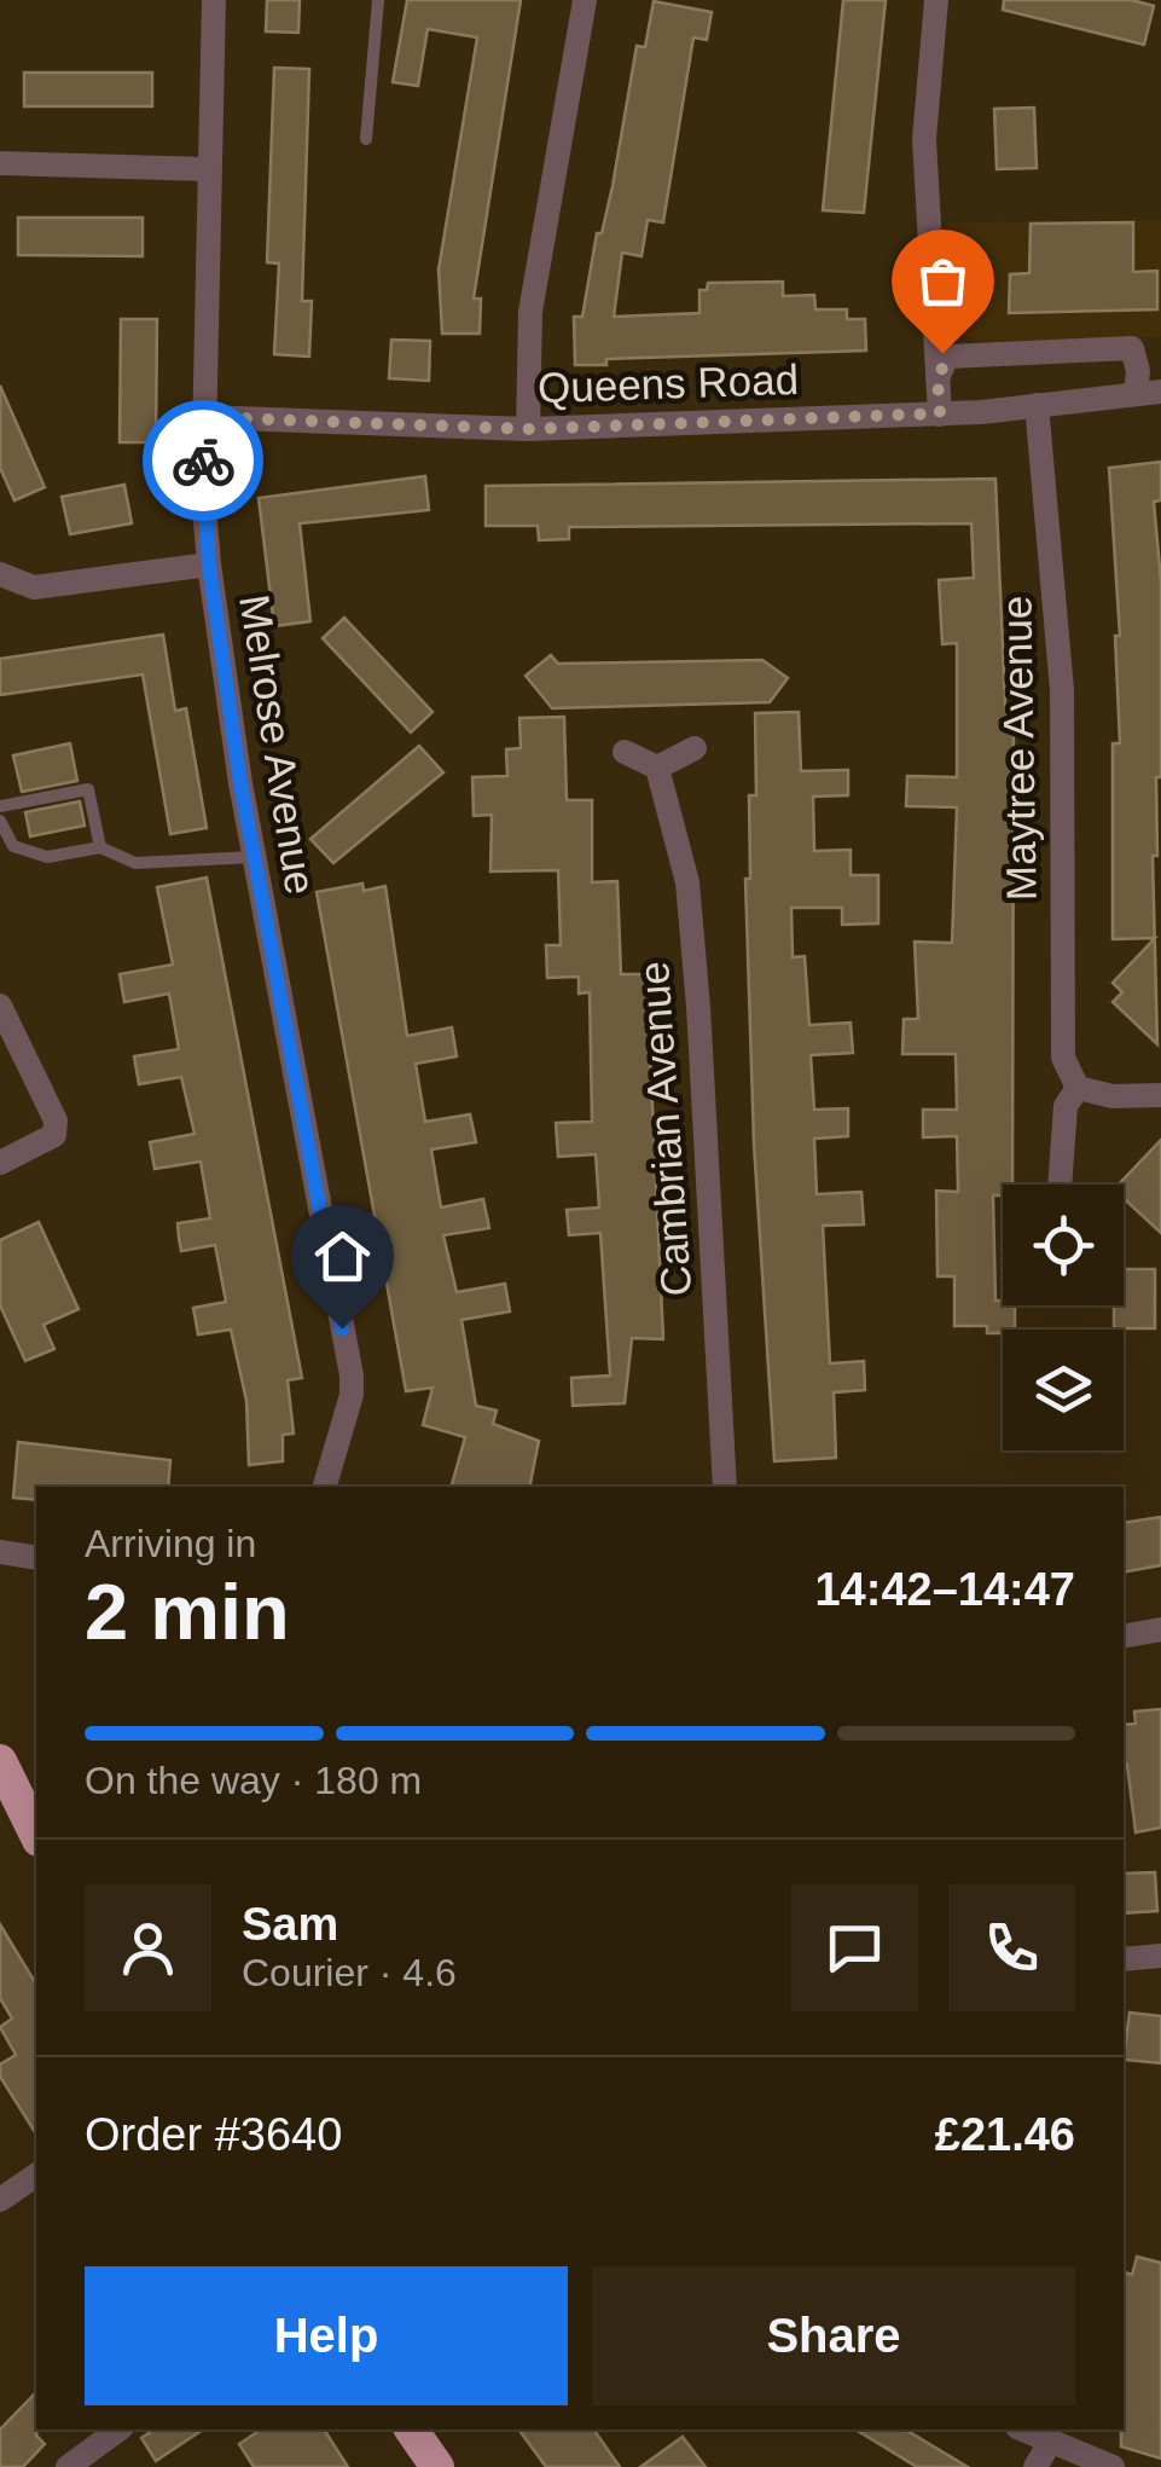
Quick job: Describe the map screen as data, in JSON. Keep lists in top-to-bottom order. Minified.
{"streets":{"street":["Queens Road","Melrose Avenue","Maytree Avenue","Cambrian Avenue"]},"crossings":[["Queens Road","Melrose Avenue"],["Queens Road","Maytree Avenue"]],"page":{"heading":["2 min","Arriving in","14:42–14:47"],"panel":["Sam","Courier · 4.6","Order #3640","£21.46"],"bar":"On the way · 180 m","buttons":["Help","Share"]}}
